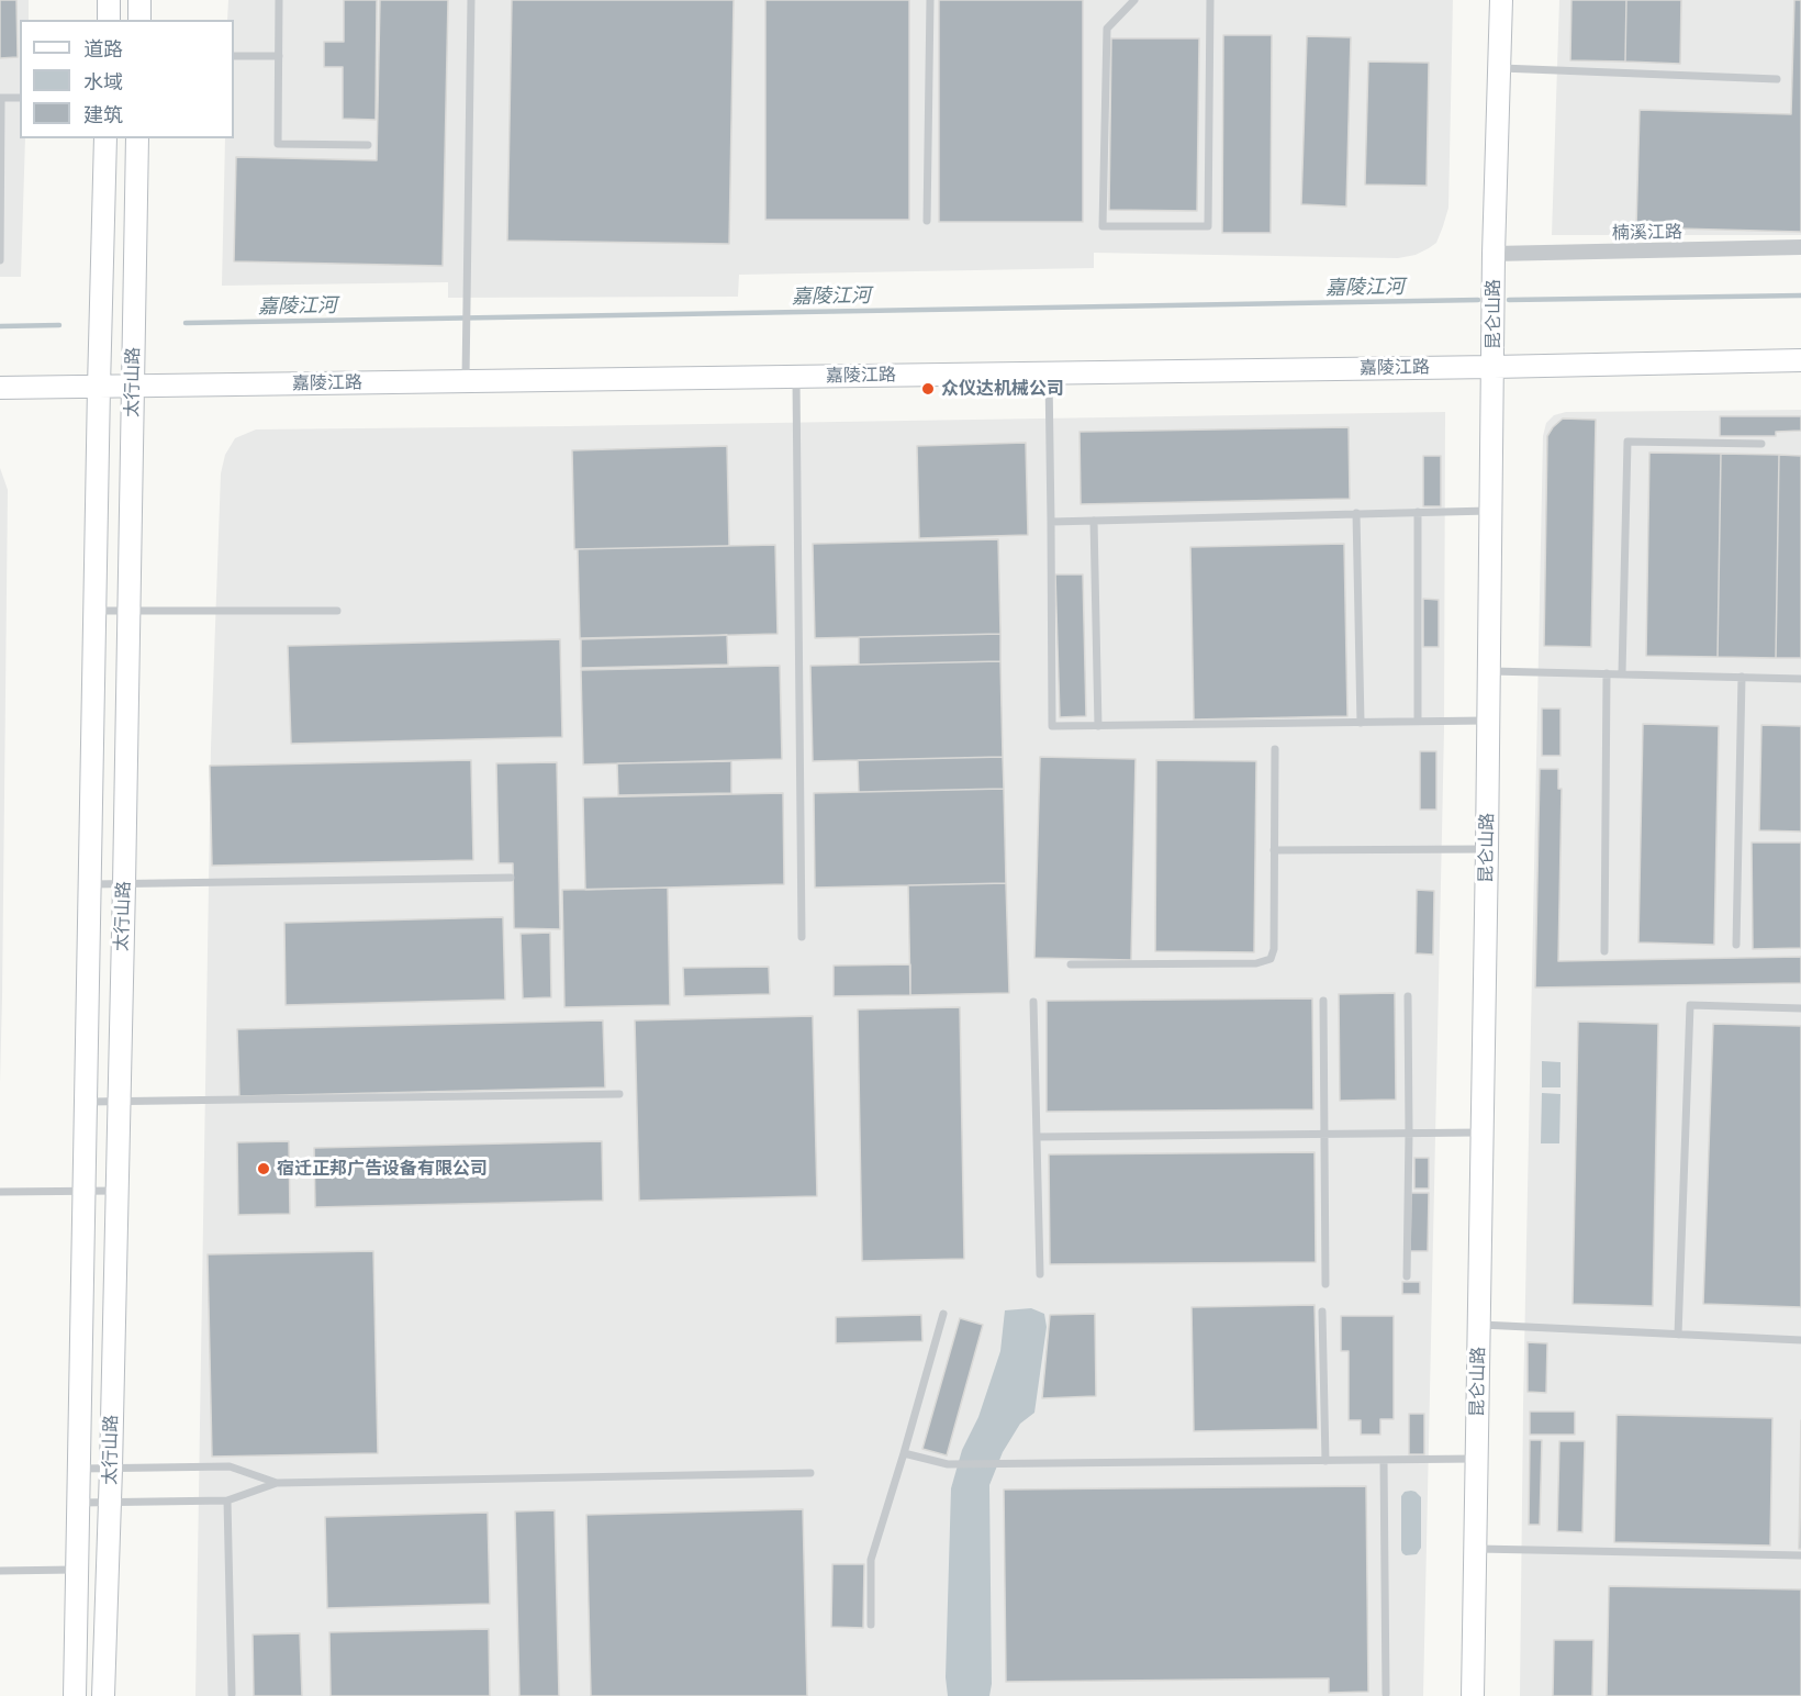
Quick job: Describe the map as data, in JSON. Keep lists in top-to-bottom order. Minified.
{"streets":{"street":["楠溪江路","昆仑山路","嘉陵江路","太行山路"]},"crossings":[["楠溪江路","昆仑山路"],["昆仑山路","嘉陵江路"],["嘉陵江路","太行山路"]],"water":["嘉陵江河"],"places":["众仪达机械公司","宿迁正邦广告设备有限公司"],"legend":["道路","水域","建筑"]}
